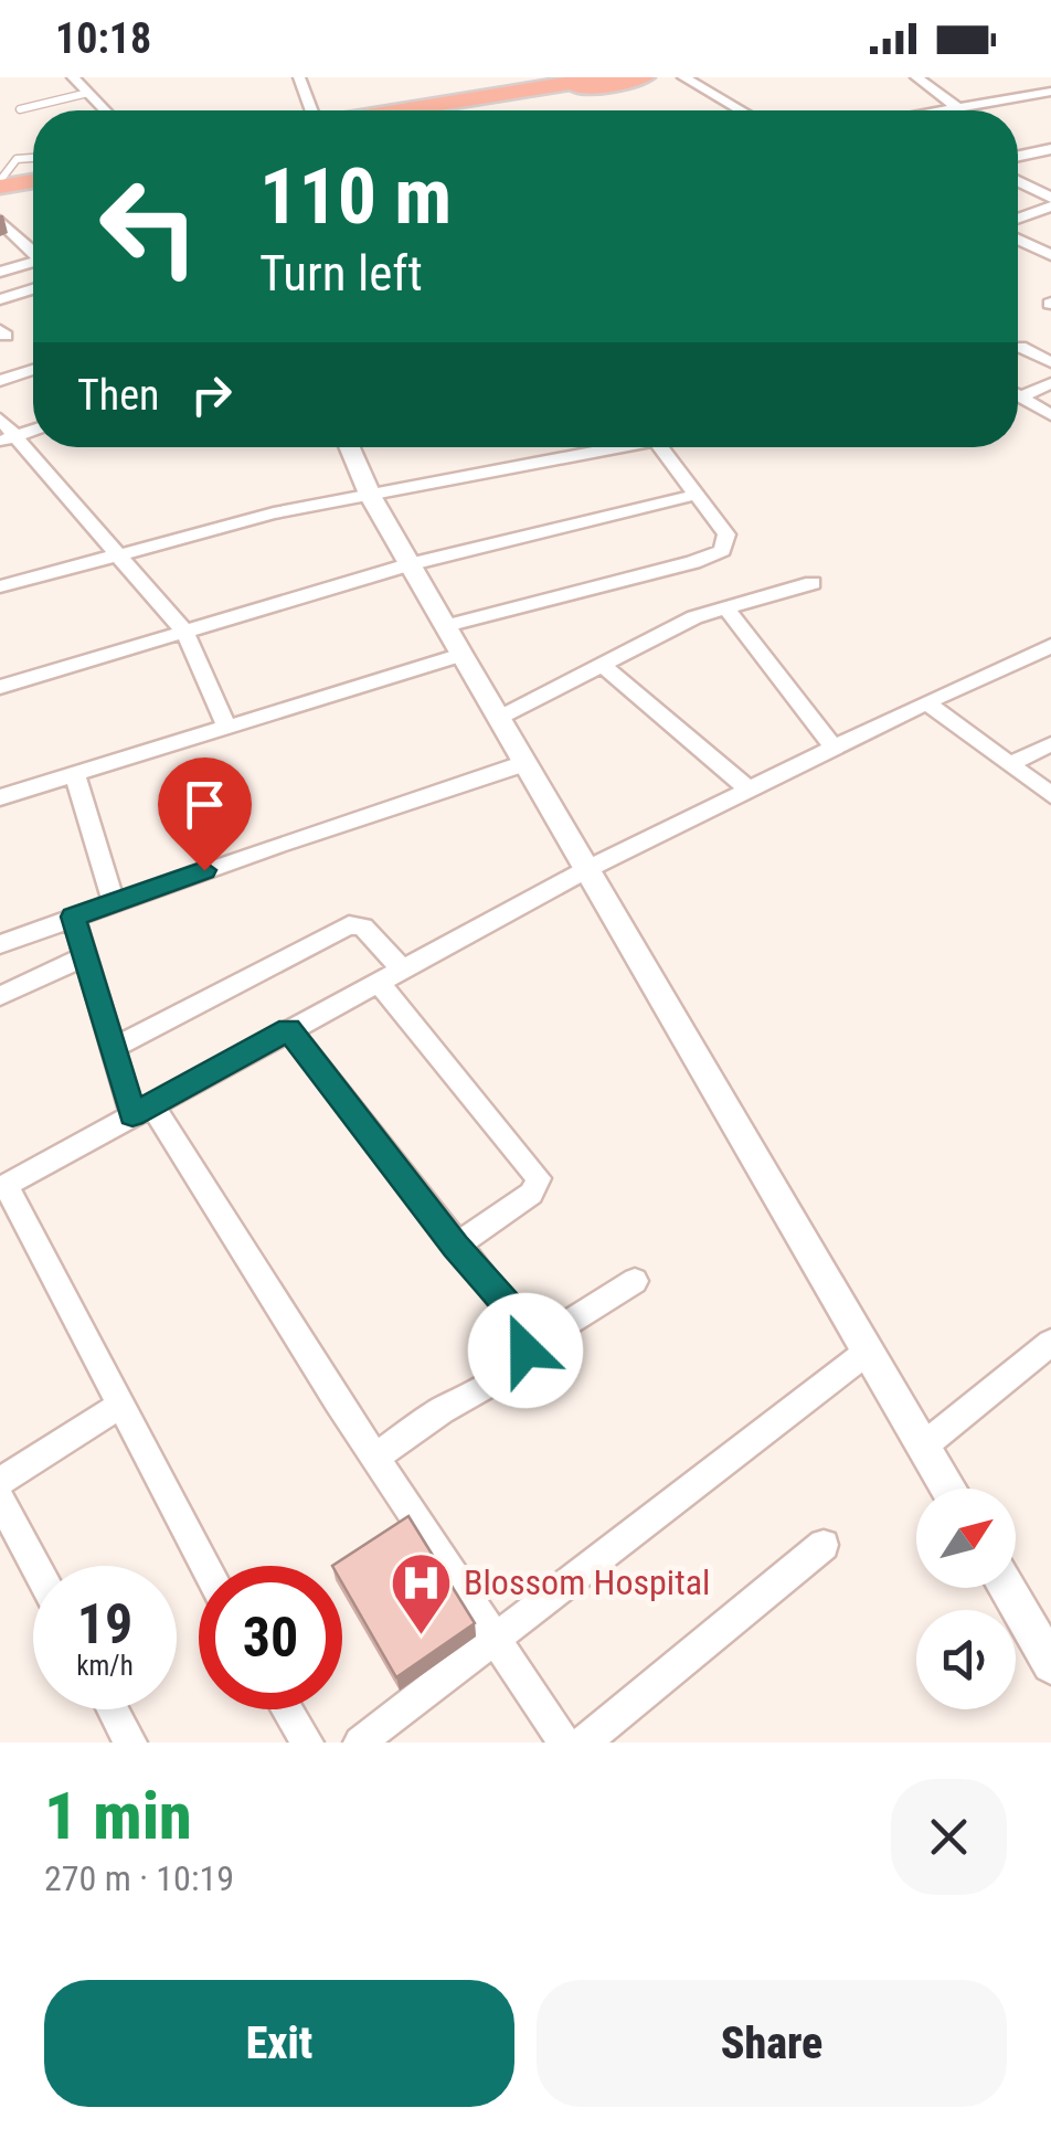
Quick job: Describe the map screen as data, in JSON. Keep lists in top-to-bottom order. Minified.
{"places":{"hospital":["Blossom Hospital"]},"north":"top right","page":{"status":"10:18","turn":["110 m","Turn left"],"then":"Then","speed":"19 km/h","limit":"30","heading":["1 min","270 m · 10:19"],"buttons":["Exit","Share"]}}
